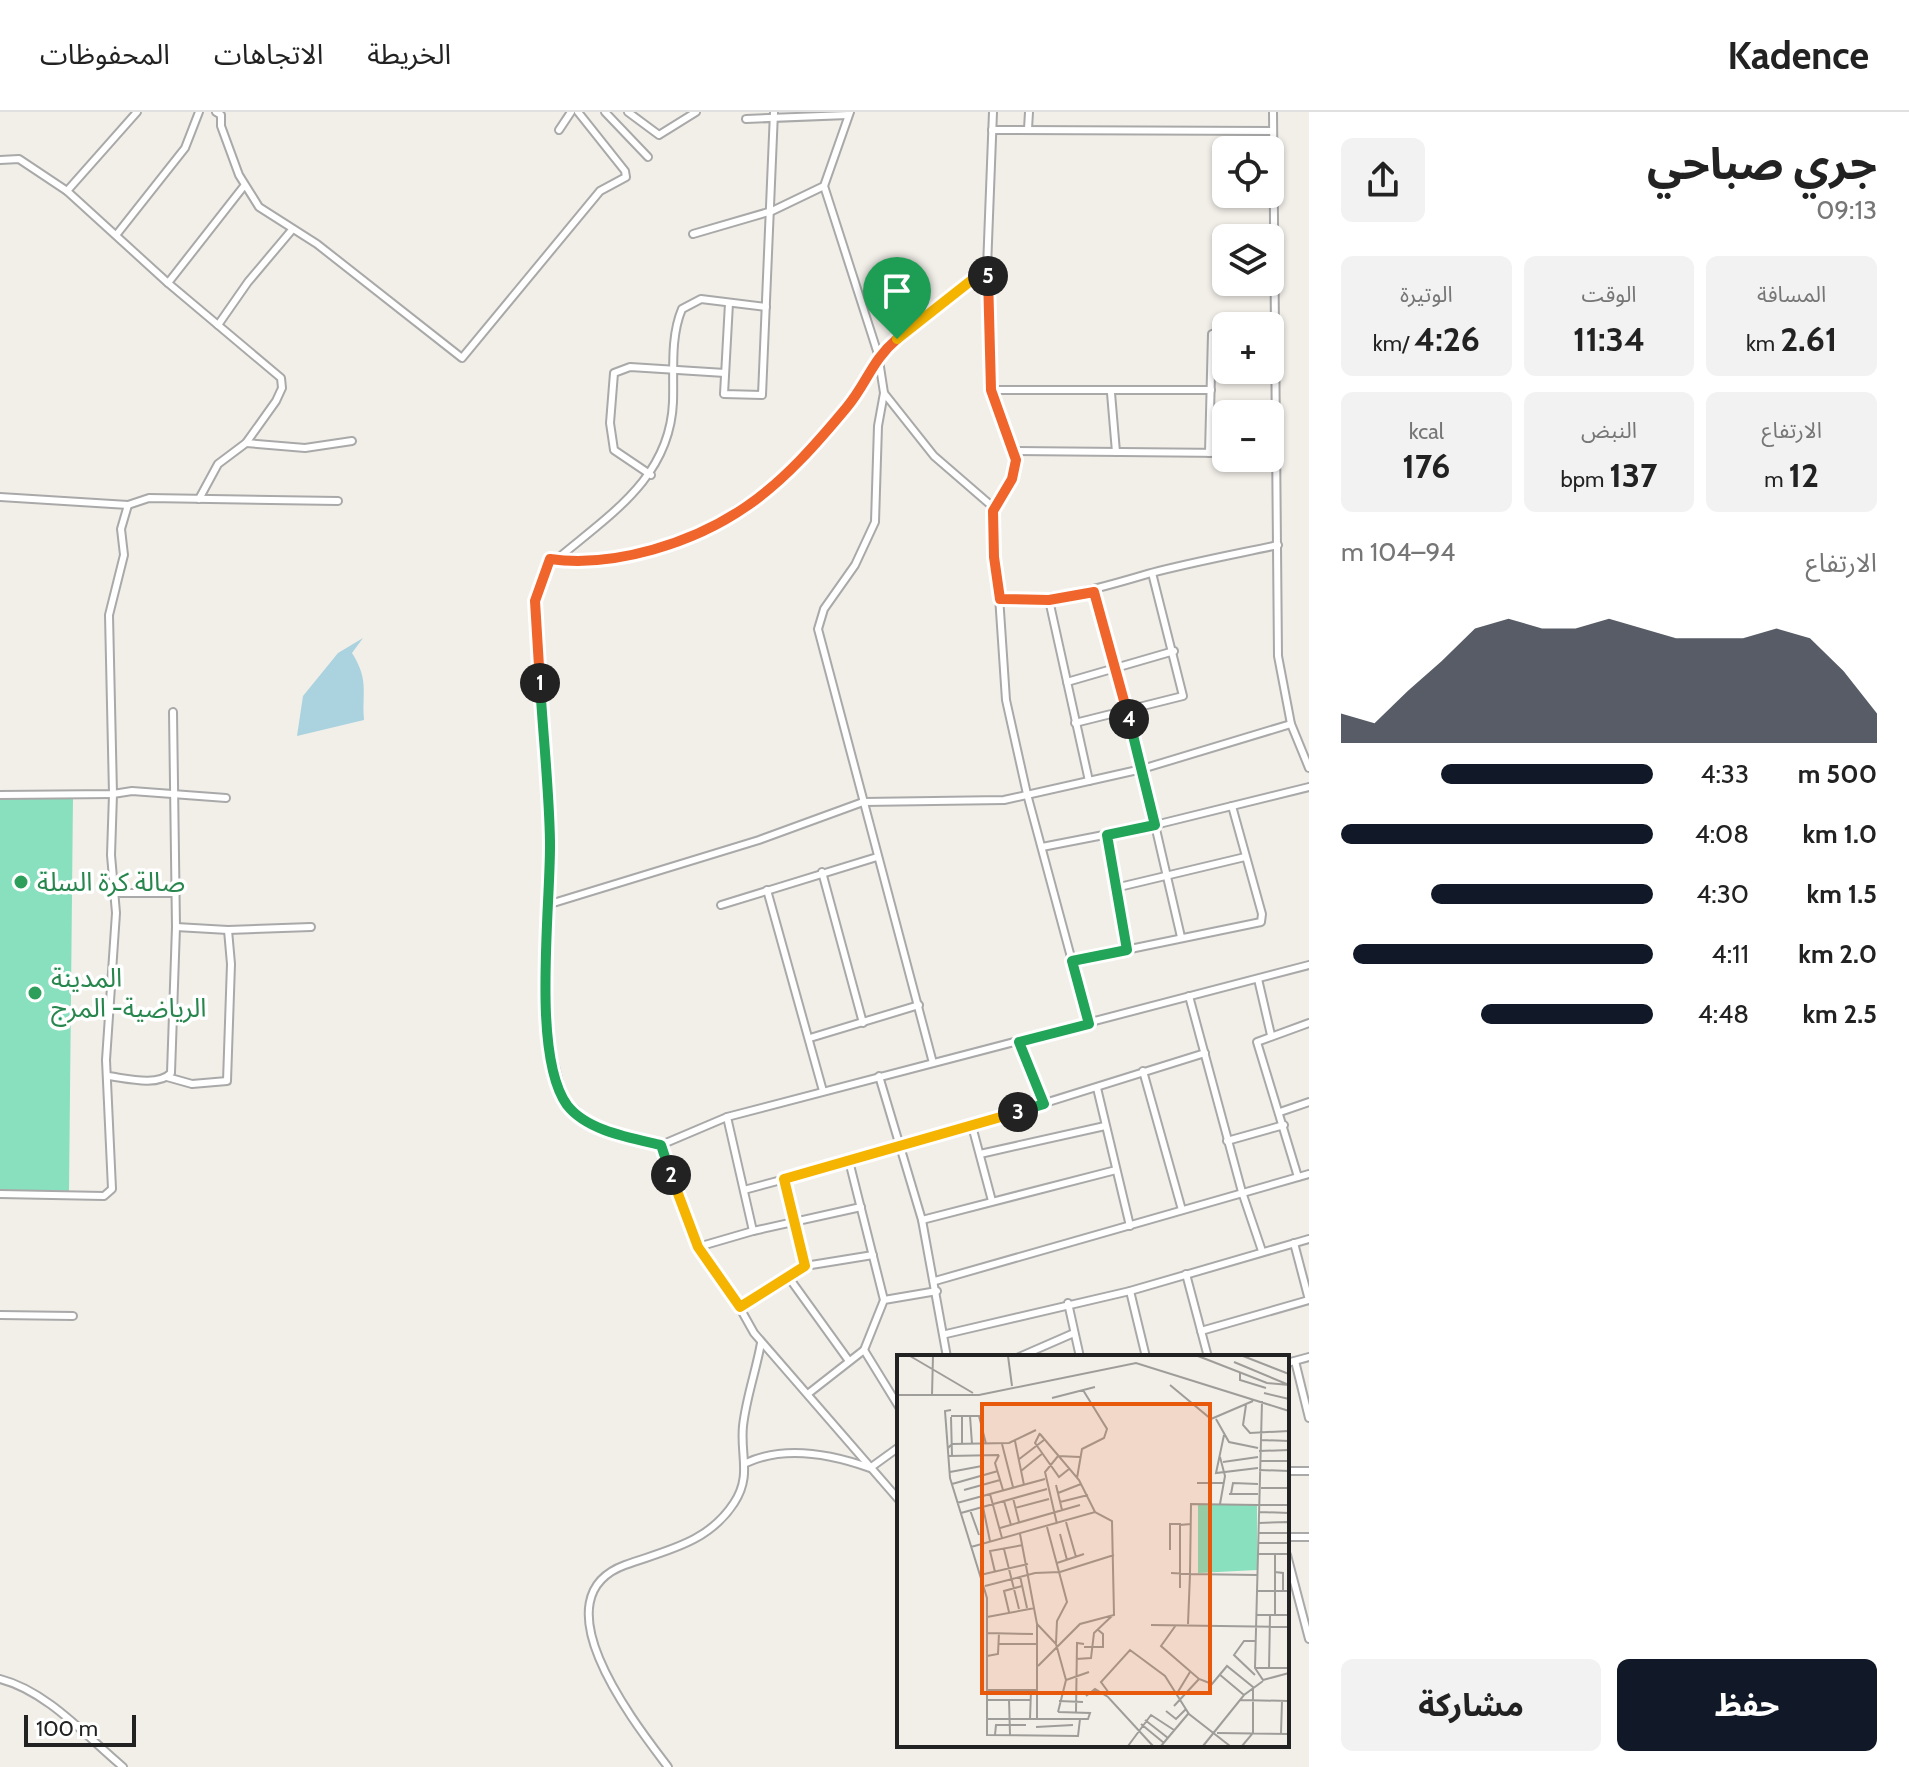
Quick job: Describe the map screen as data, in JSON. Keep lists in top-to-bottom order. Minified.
{"places":["صالة كرة السلة","المدينة الرياضية- المرج"],"scale_bar":"100 m","page":{"header":"Kadence","nav":["الخريطة","الاتجاهات","المحفوظات"],"heading":["جري صباحي","09:13"],"map_buttons":["+","−"],"stats":[["المسافة","2.61 km"],["الوقت","11:34"],["الوتيرة","4:26 /km"],["الارتفاع","12 m"],["النبض","137 bpm"],["kcal","176"]],"pins":["5","1","4","3","2"],"chart":["الارتفاع","94–104 m"],"list":[{"name":"500 m","note":"4:33"},{"name":"1.0 km","note":"4:08"},{"name":"1.5 km","note":"4:30"},{"name":"2.0 km","note":"4:11"},{"name":"2.5 km","note":"4:48"}],"buttons":["حفظ","مشاركة"],"scale":"100 m"}}
